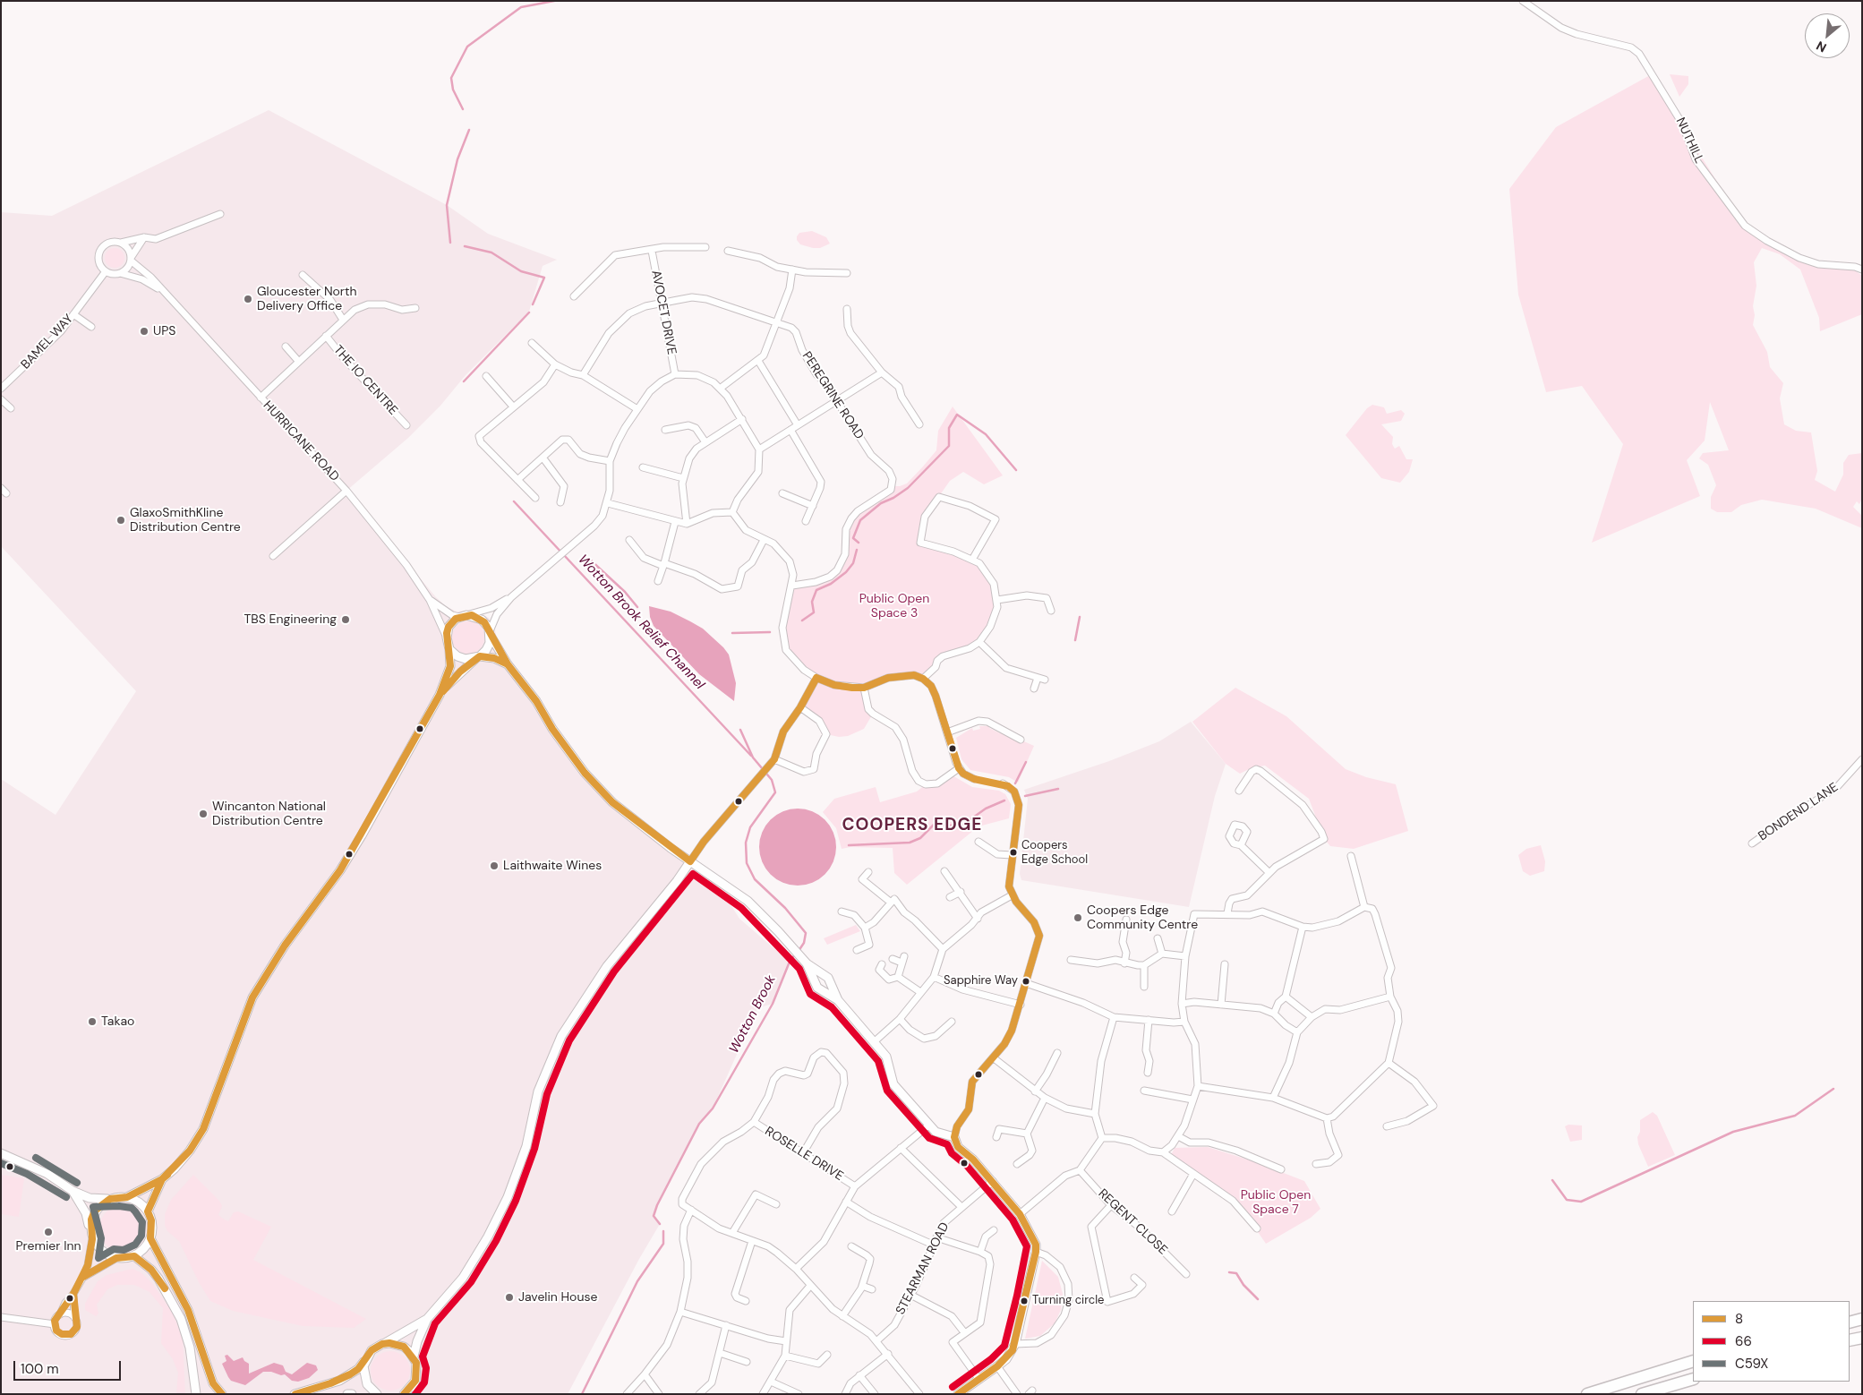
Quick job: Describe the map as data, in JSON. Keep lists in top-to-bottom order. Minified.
{"streets":{"street":["NUTHILL","AVOCET DRIVE","BAMEL WAY","THE IO CENTRE","PEREGRINE ROAD","HURRICANE ROAD","BONDEND LANE","ROSELLE DRIVE","REGENT CLOSE","STEARMAN ROAD"]},"crossings":[["AVOCET DRIVE","PEREGRINE ROAD"],["BAMEL WAY","HURRICANE ROAD"]],"districts":["COOPERS EDGE"],"water":["Wotton Brook Relief Channel","Wotton Brook"],"parks":["Public Open Space 3","Public Open Space 7"],"places":["Gloucester North Delivery Office","UPS","GlaxoSmithKline Distribution Centre","TBS Engineering","Wincanton National Distribution Centre","Coopers Edge School","Laithwaite Wines","Coopers Edge Community Centre","Sapphire Way","Takao","Premier Inn","Javelin House","Turning circle"],"lines":["transit line 8","transit line 66","transit line C59X"],"legend":["8","66","C59X"],"scale_bar":"100 m","north":"bottom left"}
